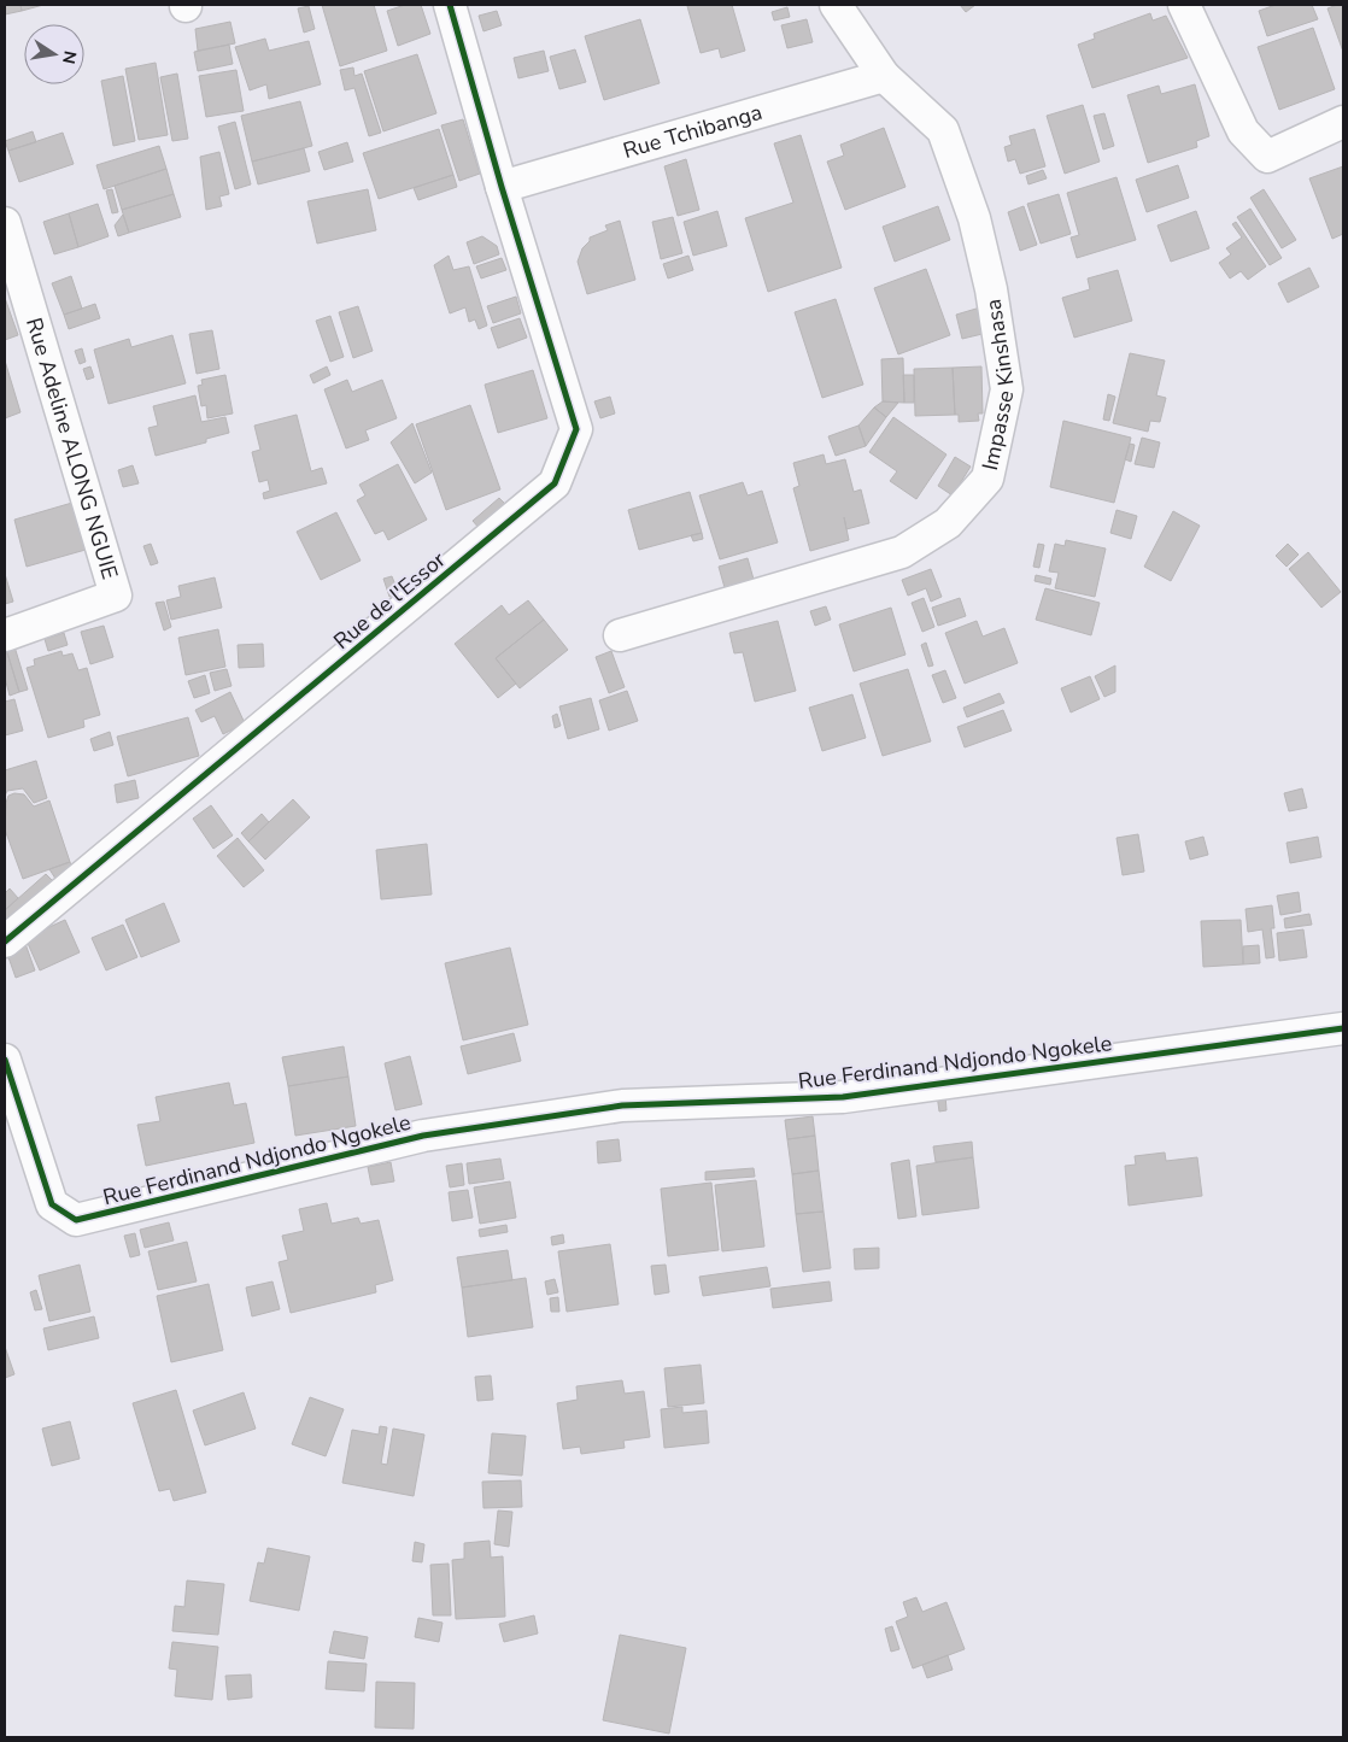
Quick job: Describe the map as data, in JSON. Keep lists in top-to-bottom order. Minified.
{"streets":{"street":["Rue Tchibanga","Impasse Kinshasa","Rue Adeline ALONG NGUIE","Rue de l'Essor","Rue Ferdinand Ndjondo Ngokele"]},"crossings":[["Rue Tchibanga","Impasse Kinshasa"],["Rue Tchibanga","Rue de l'Essor"]],"north":"right"}
